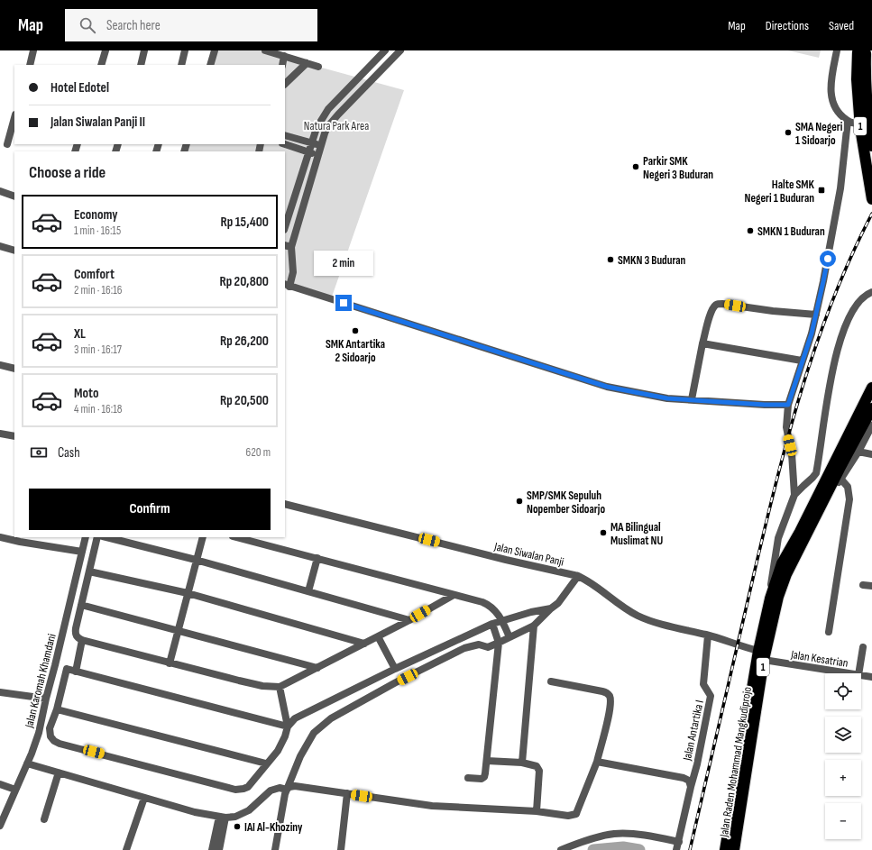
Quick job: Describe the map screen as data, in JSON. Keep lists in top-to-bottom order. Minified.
{"streets":{"highway":["1","Jalan Raden Mohammad Mangkudiprojo"],"street":["Jalan Siwalan Panji","Jalan Kesatrian","Jalan Karomah Khamdani","Jalan Antartika I"]},"crossings":[["1","Jalan Raden Mohammad Mangkudiprojo"],["Jalan Siwalan Panji","Jalan Kesatrian"],["Jalan Siwalan Panji","Jalan Antartika I"],["Jalan Siwalan Panji","Jalan Raden Mohammad Mangkudiprojo"],["Jalan Kesatrian","Jalan Raden Mohammad Mangkudiprojo"]],"parks":["Natura Park Area"],"places":{"other":["SMA Negeri 1 Sidoarjo","Parkir SMK Negeri 3 Buduran","SMKN 1 Buduran","SMKN 3 Buduran","SMK Antartika 2 Sidoarjo","SMP/SMK Sepuluh Nopember Sidoarjo","MA Bilingual Muslimat NU","IAI Al-Khoziny"],"transit":["Halte SMK Negeri 1 Buduran"]},"page":{"header":"Map","search":"Search here","nav":["Map","Directions","Saved"],"banner":["Hotel Edotel","Jalan Siwalan Panji II"],"heading":"Choose a ride","list":[{"name":"Economy","note":"1 min · 16:15","value":"Rp 15,400"},{"name":"Comfort","note":"2 min · 16:16","value":"Rp 20,800"},{"name":"XL","note":"3 min · 16:17","value":"Rp 26,200"},{"name":"Moto","note":"4 min · 16:18","value":"Rp 20,500"}],"bubble":"2 min","pay":["Cash","620 m"],"buttons":"Confirm","map_buttons":["+","−"]}}
